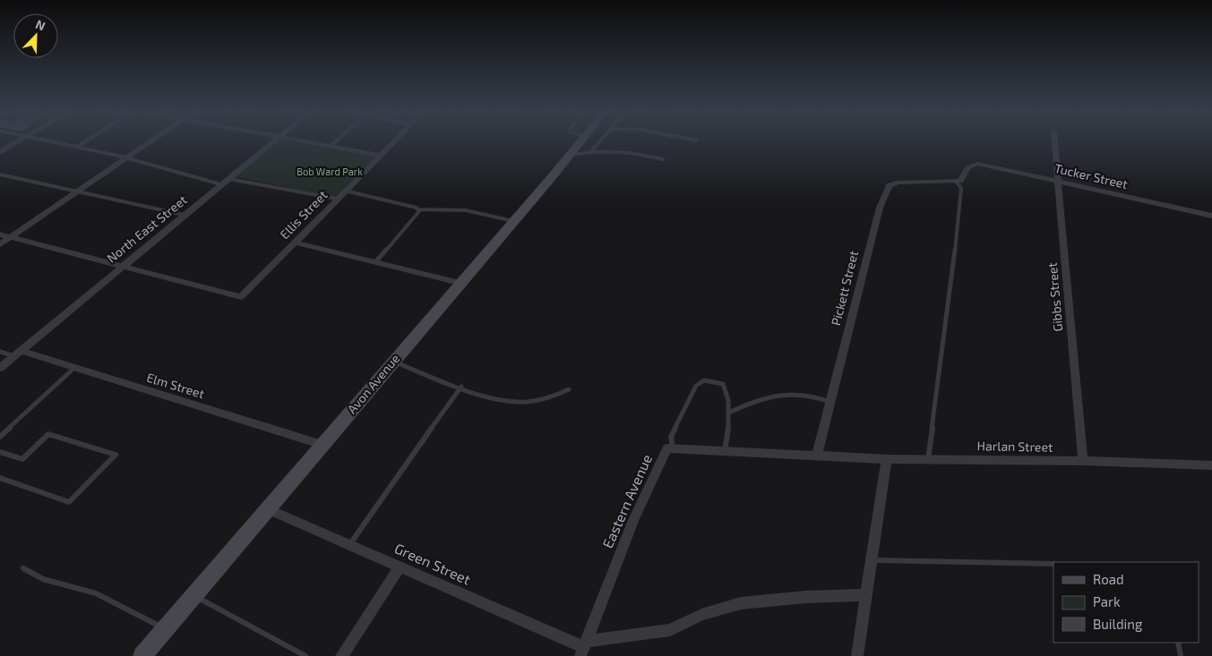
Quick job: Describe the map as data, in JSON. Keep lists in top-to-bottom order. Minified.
{"streets":{"main road":["Avon Avenue"],"street":["Tucker Street","Ellis Street","North East Street","Pickett Street","Gibbs Street","Elm Street","Harlan Street","Eastern Avenue","Green Street"]},"crossings":[["Tucker Street","Pickett Street"],["Tucker Street","Gibbs Street"],["Ellis Street","North East Street"],["North East Street","Elm Street"],["Pickett Street","Harlan Street"],["Gibbs Street","Harlan Street"],["Avon Avenue","Elm Street"],["Avon Avenue","Green Street"],["Eastern Avenue","Green Street"]],"parks":["Bob Ward Park"],"legend":["Road","Park","Building"],"north":"top right"}
